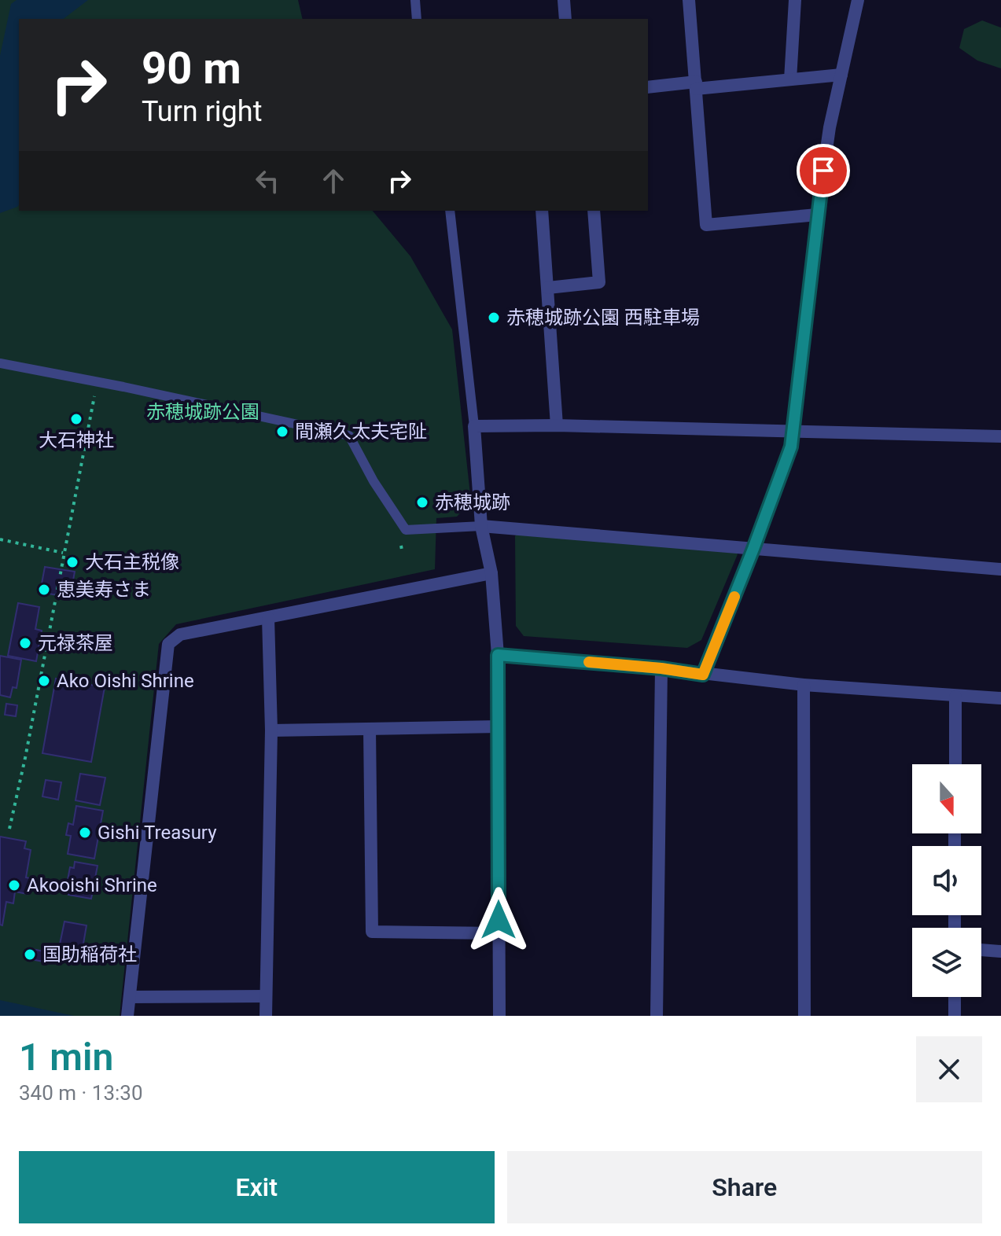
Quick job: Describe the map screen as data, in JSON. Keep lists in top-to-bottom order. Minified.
{"parks":["赤穂城跡公園"],"places":["赤穂城跡公園 西駐車場","大石神社","間瀬久太夫宅阯","赤穂城跡","大石主税像","恵美寿さま","元禄茶屋","Ako Oishi Shrine","Gishi Treasury","Akooishi Shrine","国助稲荷社"],"north":"bottom","page":{"turn":["90 m","Turn right"],"heading":["1 min","340 m · 13:30"],"buttons":["Exit","Share"]}}
